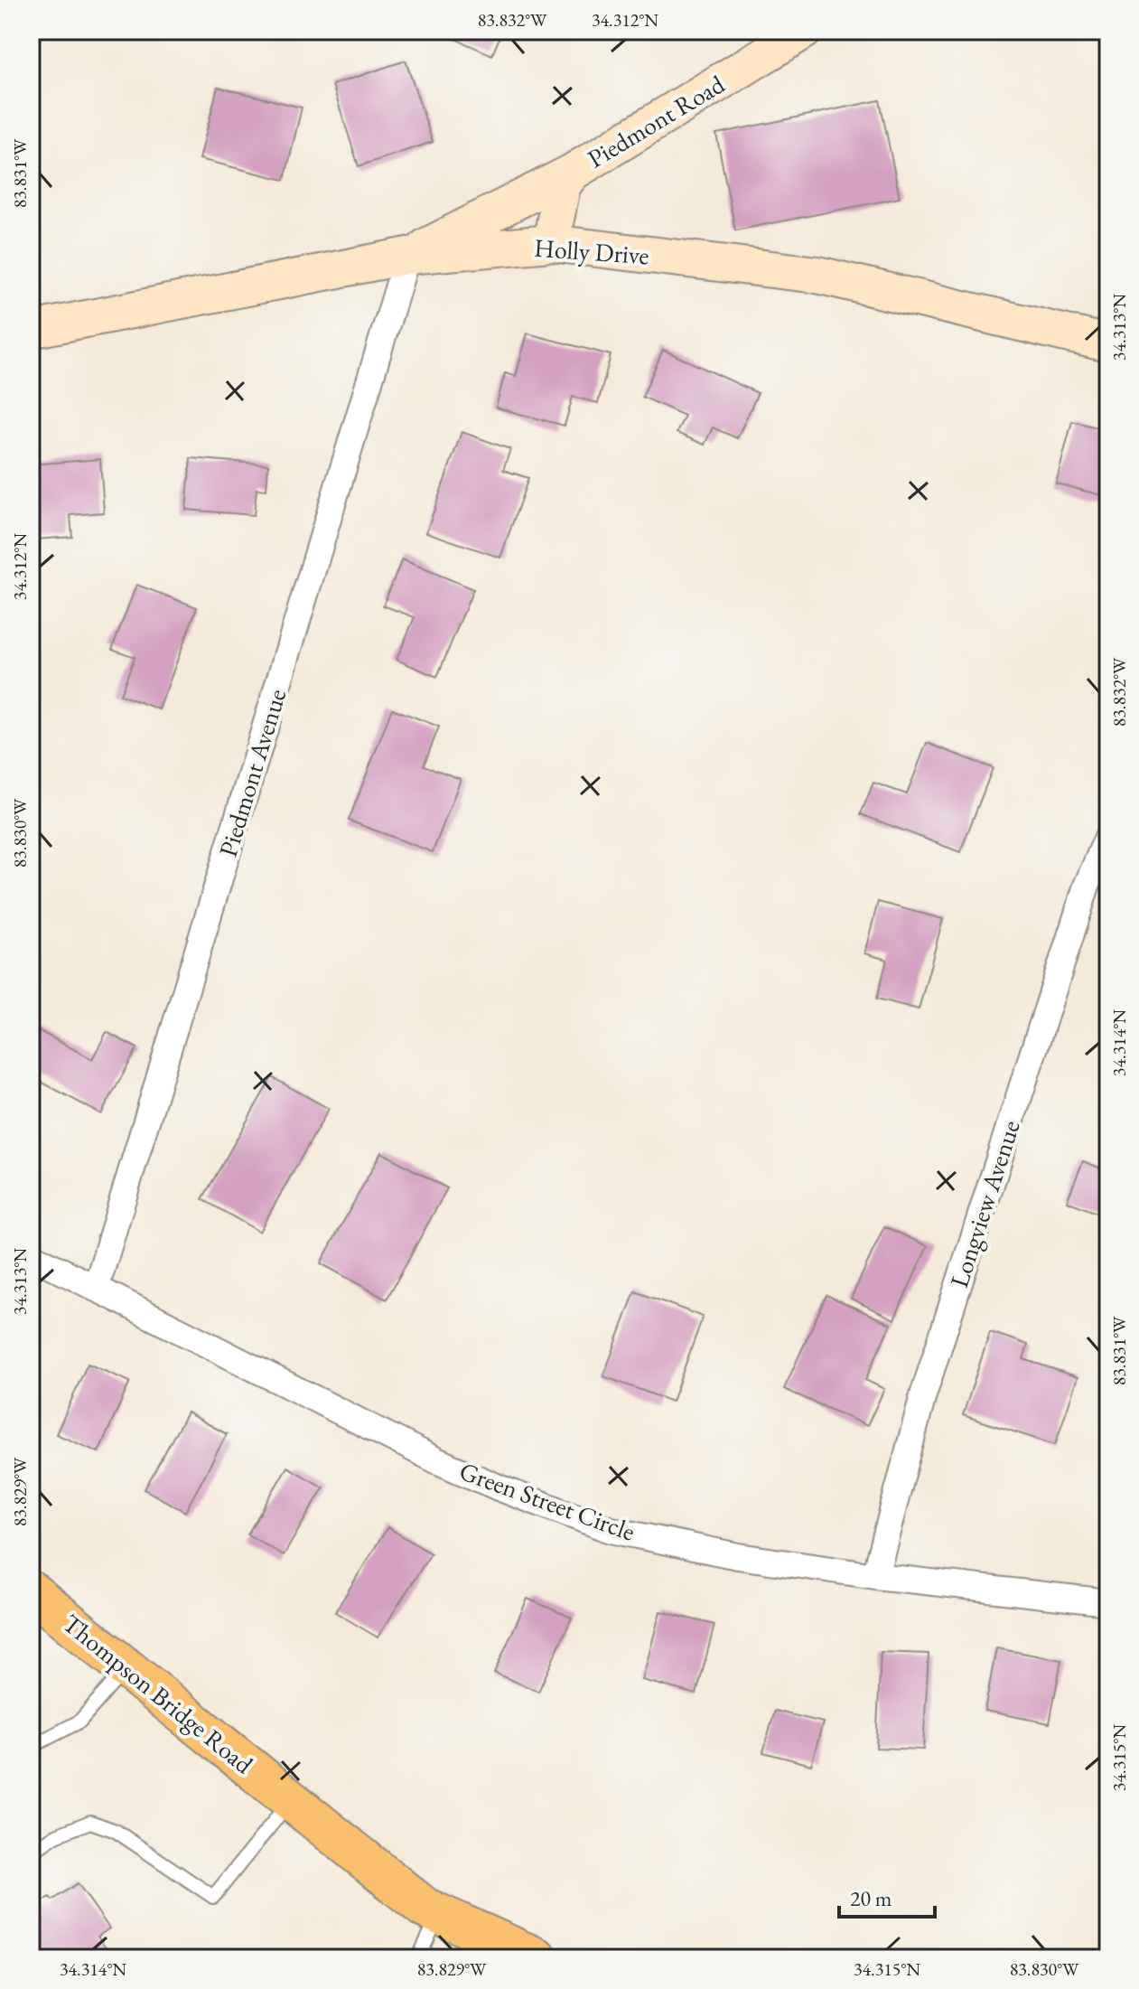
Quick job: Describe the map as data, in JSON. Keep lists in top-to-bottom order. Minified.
{"streets":{"highway":["Thompson Bridge Road"],"street":["Piedmont Road","Holly Drive","Piedmont Avenue","Longview Avenue","Green Street Circle"]},"crossings":[["Piedmont Road","Holly Drive"],["Holly Drive","Piedmont Avenue"],["Piedmont Avenue","Green Street Circle"],["Longview Avenue","Green Street Circle"]],"scale_bar":"20 m","coordinates":["83.832°W","34.312°N","83.831°W","34.313°N","83.830°W","34.314°N","83.829°W","34.315°N"]}
